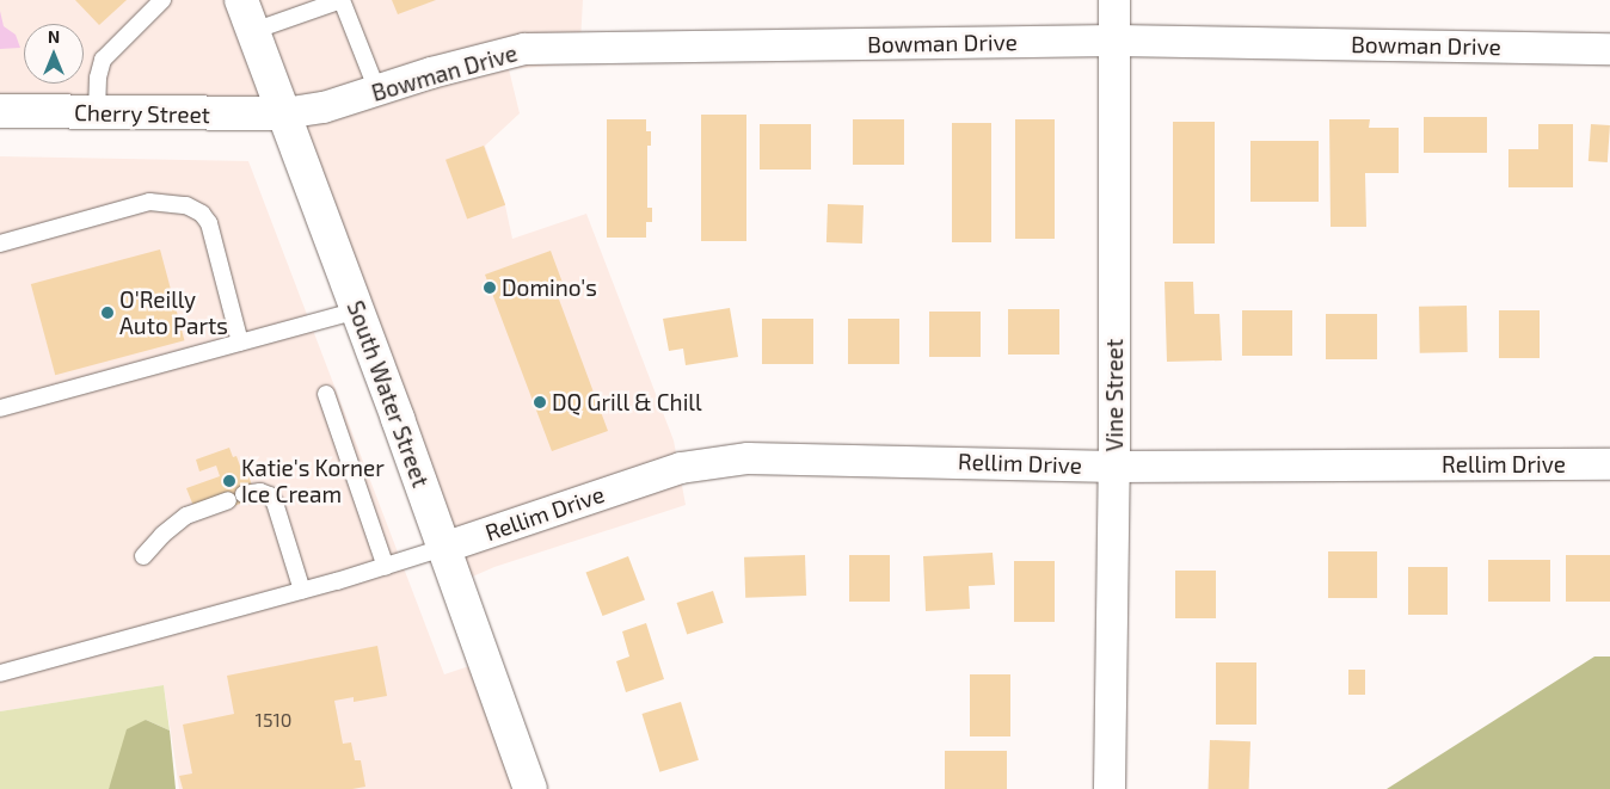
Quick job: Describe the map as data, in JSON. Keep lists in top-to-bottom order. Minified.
{"streets":{"main road":["Cherry Street","South Water Street"],"street":["Bowman Drive","Vine Street","Rellim Drive"]},"crossings":[["Bowman Drive","Cherry Street"],["Bowman Drive","South Water Street"],["Bowman Drive","Vine Street"],["Cherry Street","South Water Street"],["South Water Street","Rellim Drive"],["Vine Street","Rellim Drive"]],"places":["Domino's","O'Reilly Auto Parts","DQ Grill & Chill","Katie's Korner Ice Cream"],"house_numbers":["1510"],"north":"top"}
